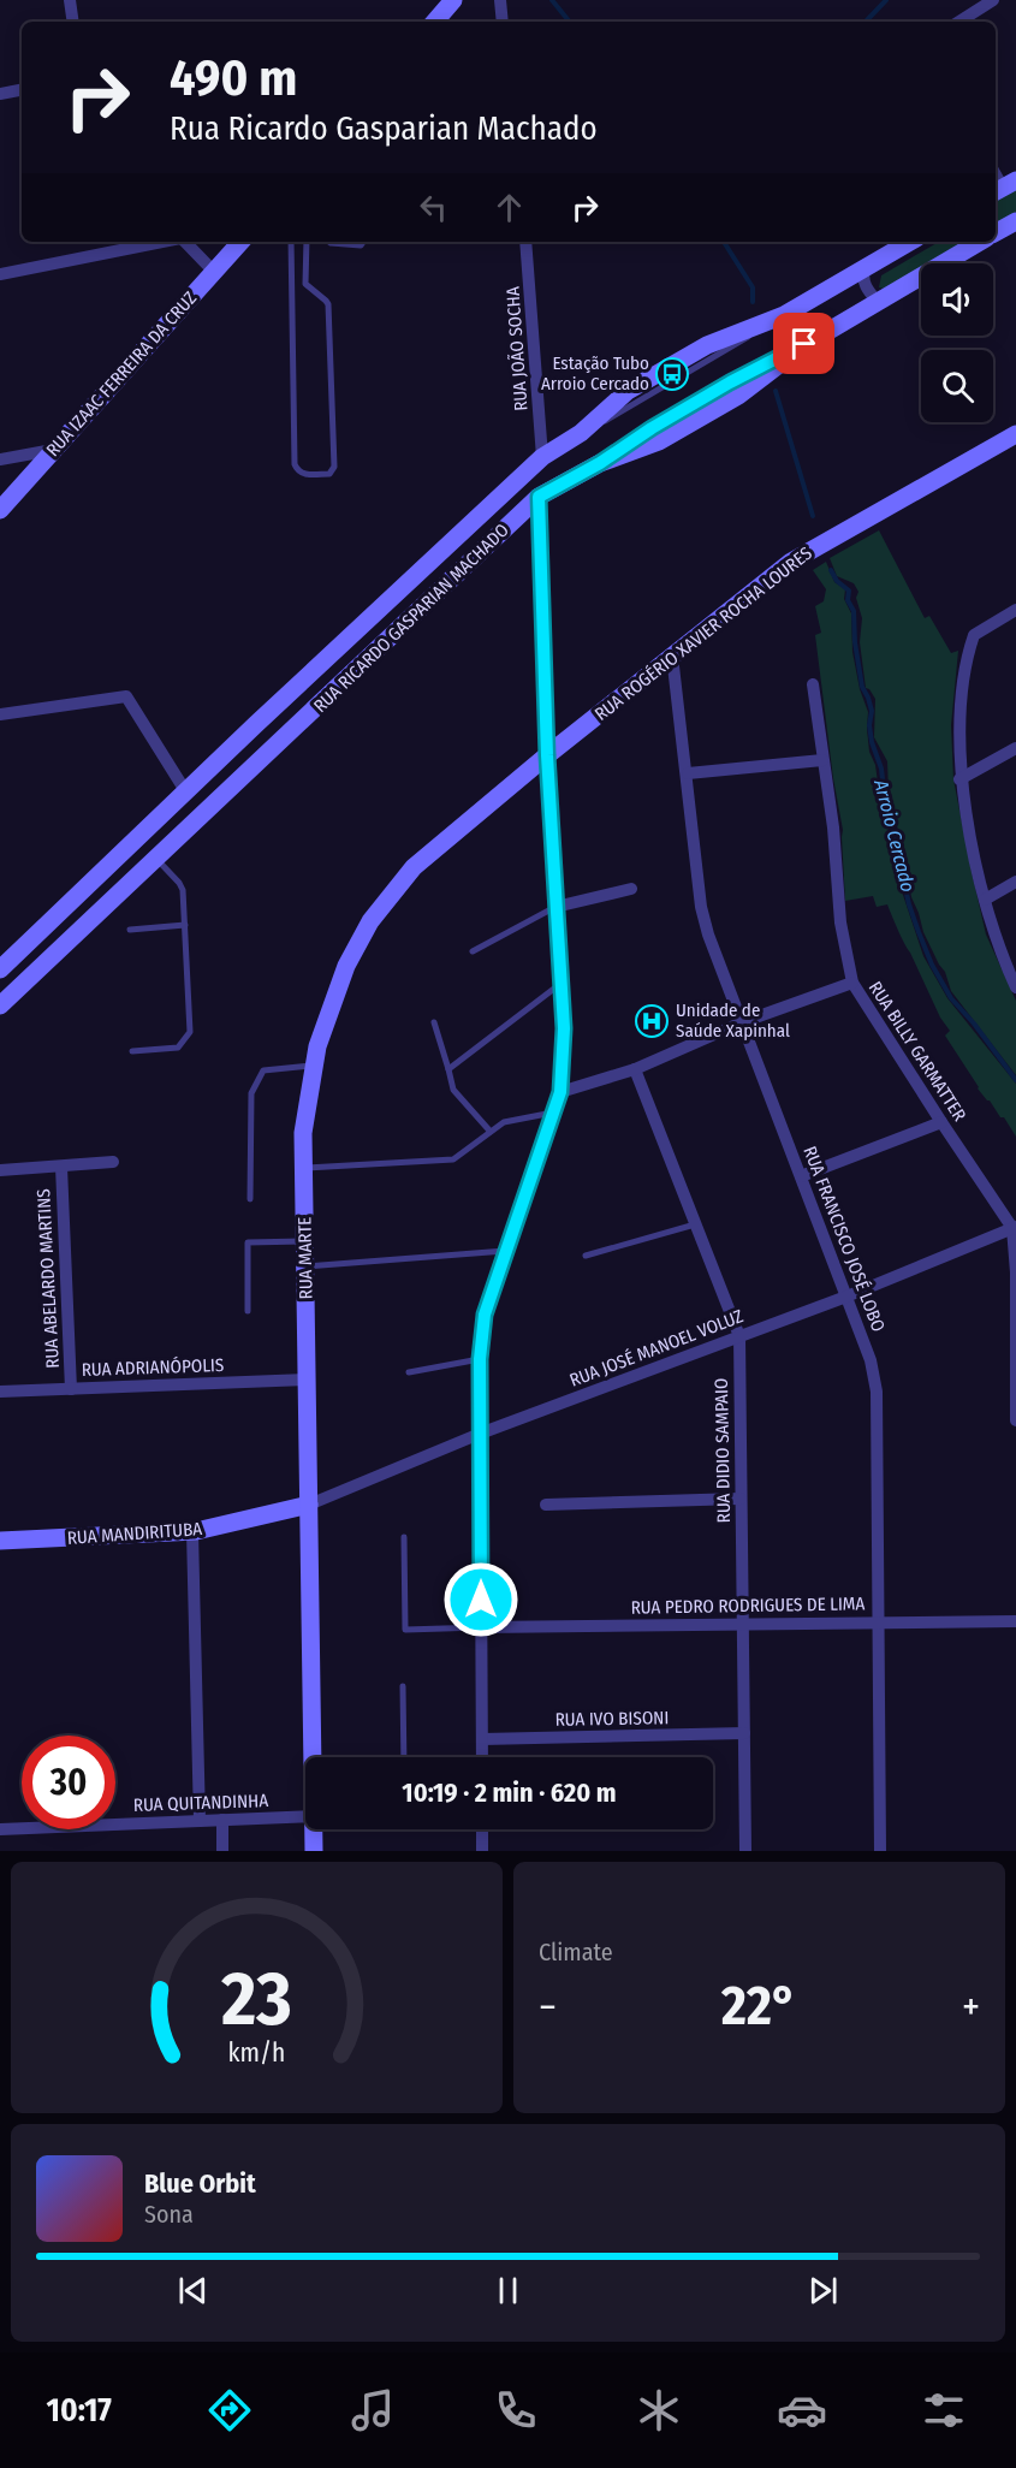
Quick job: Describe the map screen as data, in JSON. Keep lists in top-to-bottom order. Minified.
{"streets":{"street":["RUA JOÃO SOCHA","RUA IZAAC FERREIRA DA CRUZ","RUA RICARDO GASPARIAN MACHADO","RUA ROGÉRIO XAVIER ROCHA LOURES","RUA BILLY GARMATTER","RUA FRANCISCO JOSÉ LOBO","RUA MARTE","RUA ABELARDO MARTINS","RUA JOSÉ MANOEL VOLUZ","RUA ADRIANÓPOLIS","RUA DIDIO SAMPAIO","RUA MANDIRITUBA","RUA PEDRO RODRIGUES DE LIMA","RUA IVO BISONI","RUA QUITANDINHA"]},"crossings":[["RUA JOÃO SOCHA","RUA RICARDO GASPARIAN MACHADO"],["RUA ROGÉRIO XAVIER ROCHA LOURES","RUA FRANCISCO JOSÉ LOBO"],["RUA ROGÉRIO XAVIER ROCHA LOURES","RUA MARTE"],["RUA BILLY GARMATTER","RUA JOSÉ MANOEL VOLUZ"],["RUA FRANCISCO JOSÉ LOBO","RUA JOSÉ MANOEL VOLUZ"],["RUA FRANCISCO JOSÉ LOBO","RUA PEDRO RODRIGUES DE LIMA"],["RUA MARTE","RUA JOSÉ MANOEL VOLUZ"],["RUA MARTE","RUA ADRIANÓPOLIS"],["RUA MARTE","RUA MANDIRITUBA"],["RUA ABELARDO MARTINS","RUA ADRIANÓPOLIS"],["RUA JOSÉ MANOEL VOLUZ","RUA DIDIO SAMPAIO"],["RUA JOSÉ MANOEL VOLUZ","RUA MANDIRITUBA"],["RUA DIDIO SAMPAIO","RUA PEDRO RODRIGUES DE LIMA"],["RUA DIDIO SAMPAIO","RUA IVO BISONI"]],"water":["Arroio Cercado"],"places":{"bus stop":["Estação Tubo Arroio Cercado"],"hospital":["Unidade de Saúde Xapinhal"]},"page":{"turn":["490 m","Rua Ricardo Gasparian Machado"],"limit":"30","trip":"10:19 · 2 min · 620 m","tile":"Climate","heat":["−","22°","+"],"song":["Blue Orbit","Sona"],"tabs":"10:17","gauge":["23","km/h"]}}
